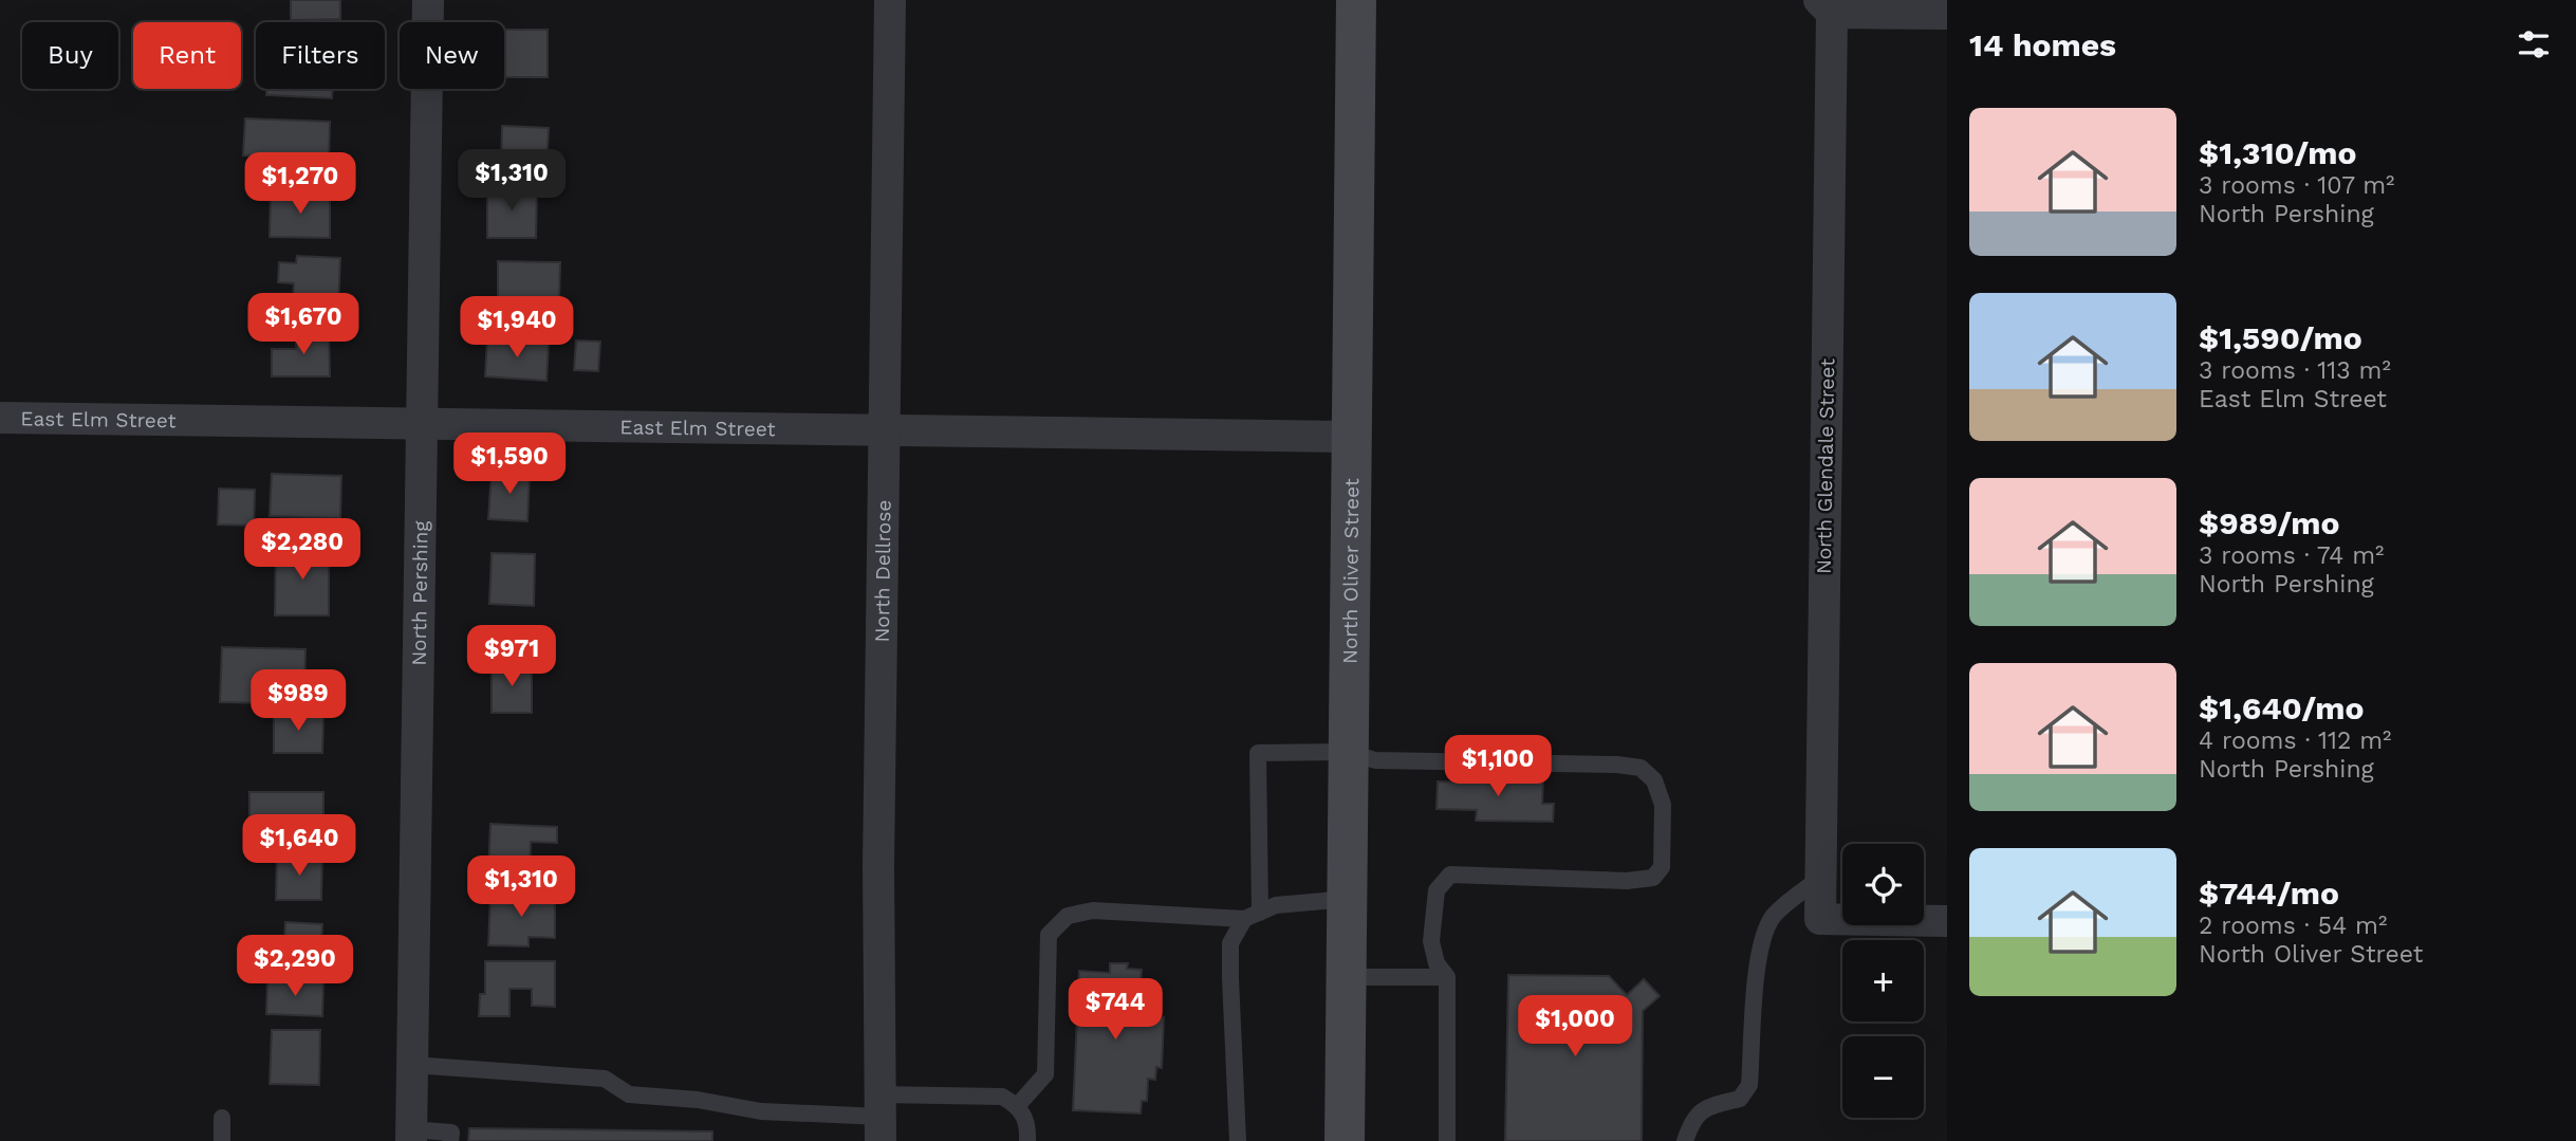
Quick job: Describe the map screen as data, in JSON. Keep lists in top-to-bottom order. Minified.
{"streets":{"main road":["North Oliver Street"],"street":["East Elm Street","North Glendale Street","North Dellrose","North Pershing"]},"crossings":[["East Elm Street","North Dellrose"],["East Elm Street","North Oliver Street"],["East Elm Street","North Pershing"]],"page":{"heading":"14 homes","chip":["Buy","Rent","Filters","New"],"list":[{"name":"$1,310/mo","note":"3 rooms · 107 m² · North Pershing"},{"name":"$1,590/mo","note":"3 rooms · 113 m² · East Elm Street"},{"name":"$989/mo","note":"3 rooms · 74 m² · North Pershing"},{"name":"$1,640/mo","note":"4 rooms · 112 m² · North Pershing"},{"name":"$744/mo","note":"2 rooms · 54 m² · North Oliver Street"}],"price":["$1,310","$1,270","$1,670","$1,940","$1,590","$2,280","$971","$989","$1,100","$1,640","$1,310","$2,290","$744","$1,000"],"map_buttons":["+","−"]}}
